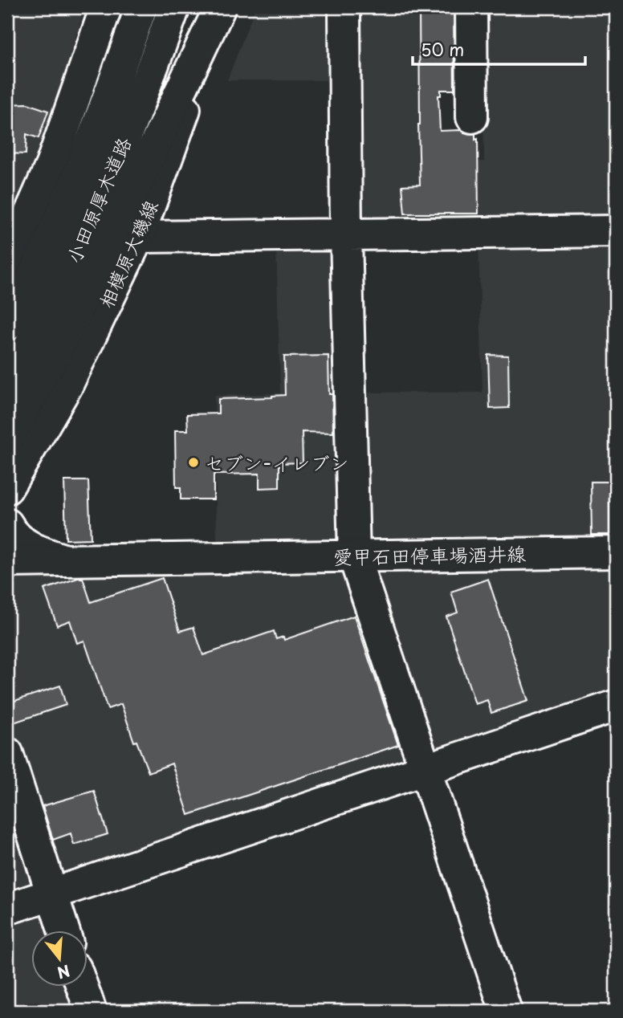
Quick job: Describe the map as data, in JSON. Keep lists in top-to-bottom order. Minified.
{"streets":{"main road":["小田原厚木道路","相模原大磯線","愛甲石田停車場酒井線"]},"places":["セブン-イレブン"],"scale_bar":"50 m","north":"bottom"}
